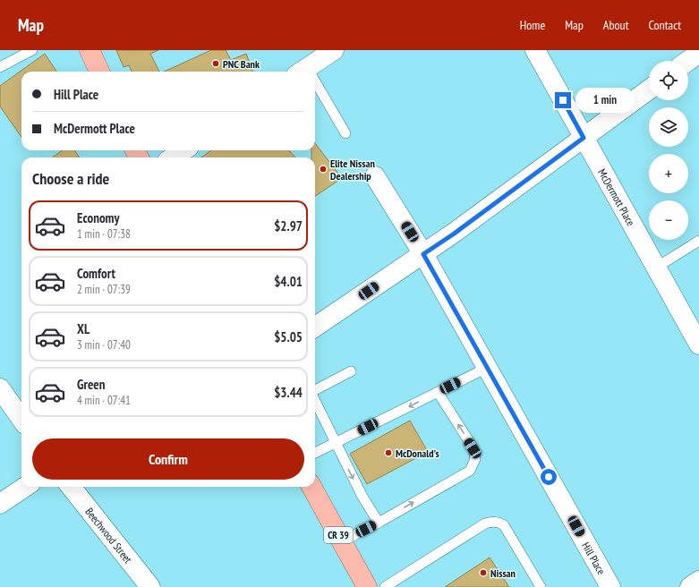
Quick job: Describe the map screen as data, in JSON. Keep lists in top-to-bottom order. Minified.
{"streets":{"main road":["CR 39"],"street":["McDermott Place","Beechwood Street","Hill Place"]},"places":["PNC Bank","Elite Nissan Dealership","McDonald's","Nissan"],"page":{"header":"Map","nav":["Home","Map","About","Contact"],"map_buttons":["+","−"],"banner":["Hill Place","McDermott Place"],"bubble":"1 min","heading":"Choose a ride","list":[{"name":"Economy","note":"1 min · 07:38","value":"$2.97"},{"name":"Comfort","note":"2 min · 07:39","value":"$4.01"},{"name":"XL","note":"3 min · 07:40","value":"$5.05"},{"name":"Green","note":"4 min · 07:41","value":"$3.44"}],"buttons":"Confirm"}}
